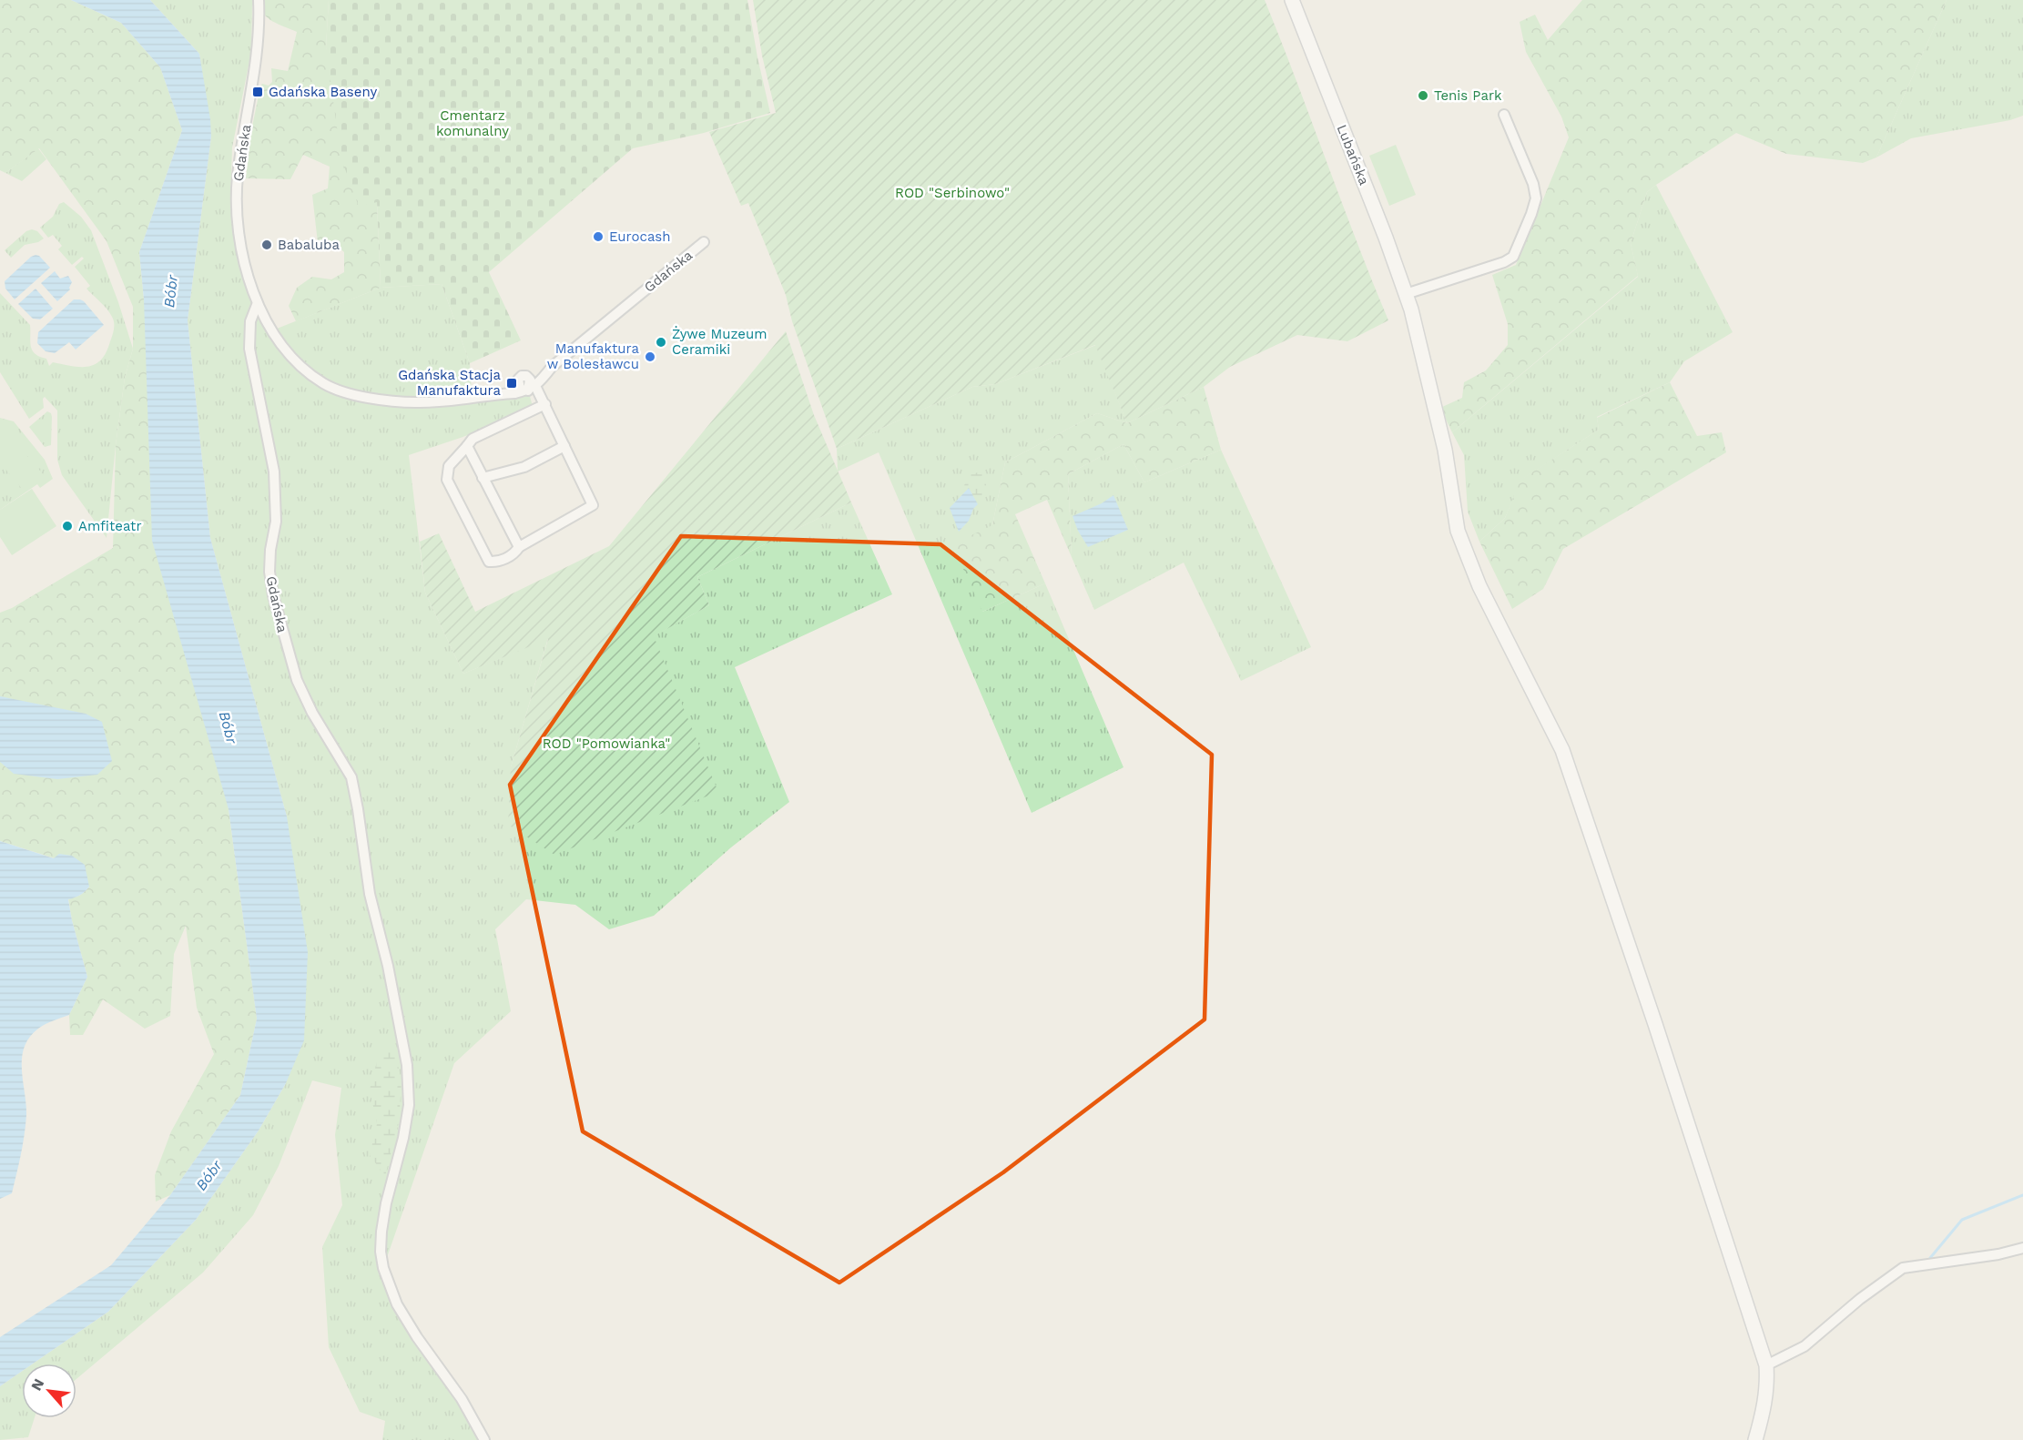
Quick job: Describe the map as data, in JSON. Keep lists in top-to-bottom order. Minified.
{"streets":{"street":["Gdańska","Lubańska"]},"water":["Bóbr"],"parks":["Cmentarz komunalny","ROD \"Serbinowo\"","ROD \"Pomowianka\""],"places":{"transit":["Gdańska Baseny","Gdańska Stacja Manufaktura"],"other":["Tenis Park","Eurocash","Babaluba","Żywe Muzeum Ceramiki","Manufaktura w Bolesławcu","Amfiteatr"]},"north":"top left"}
